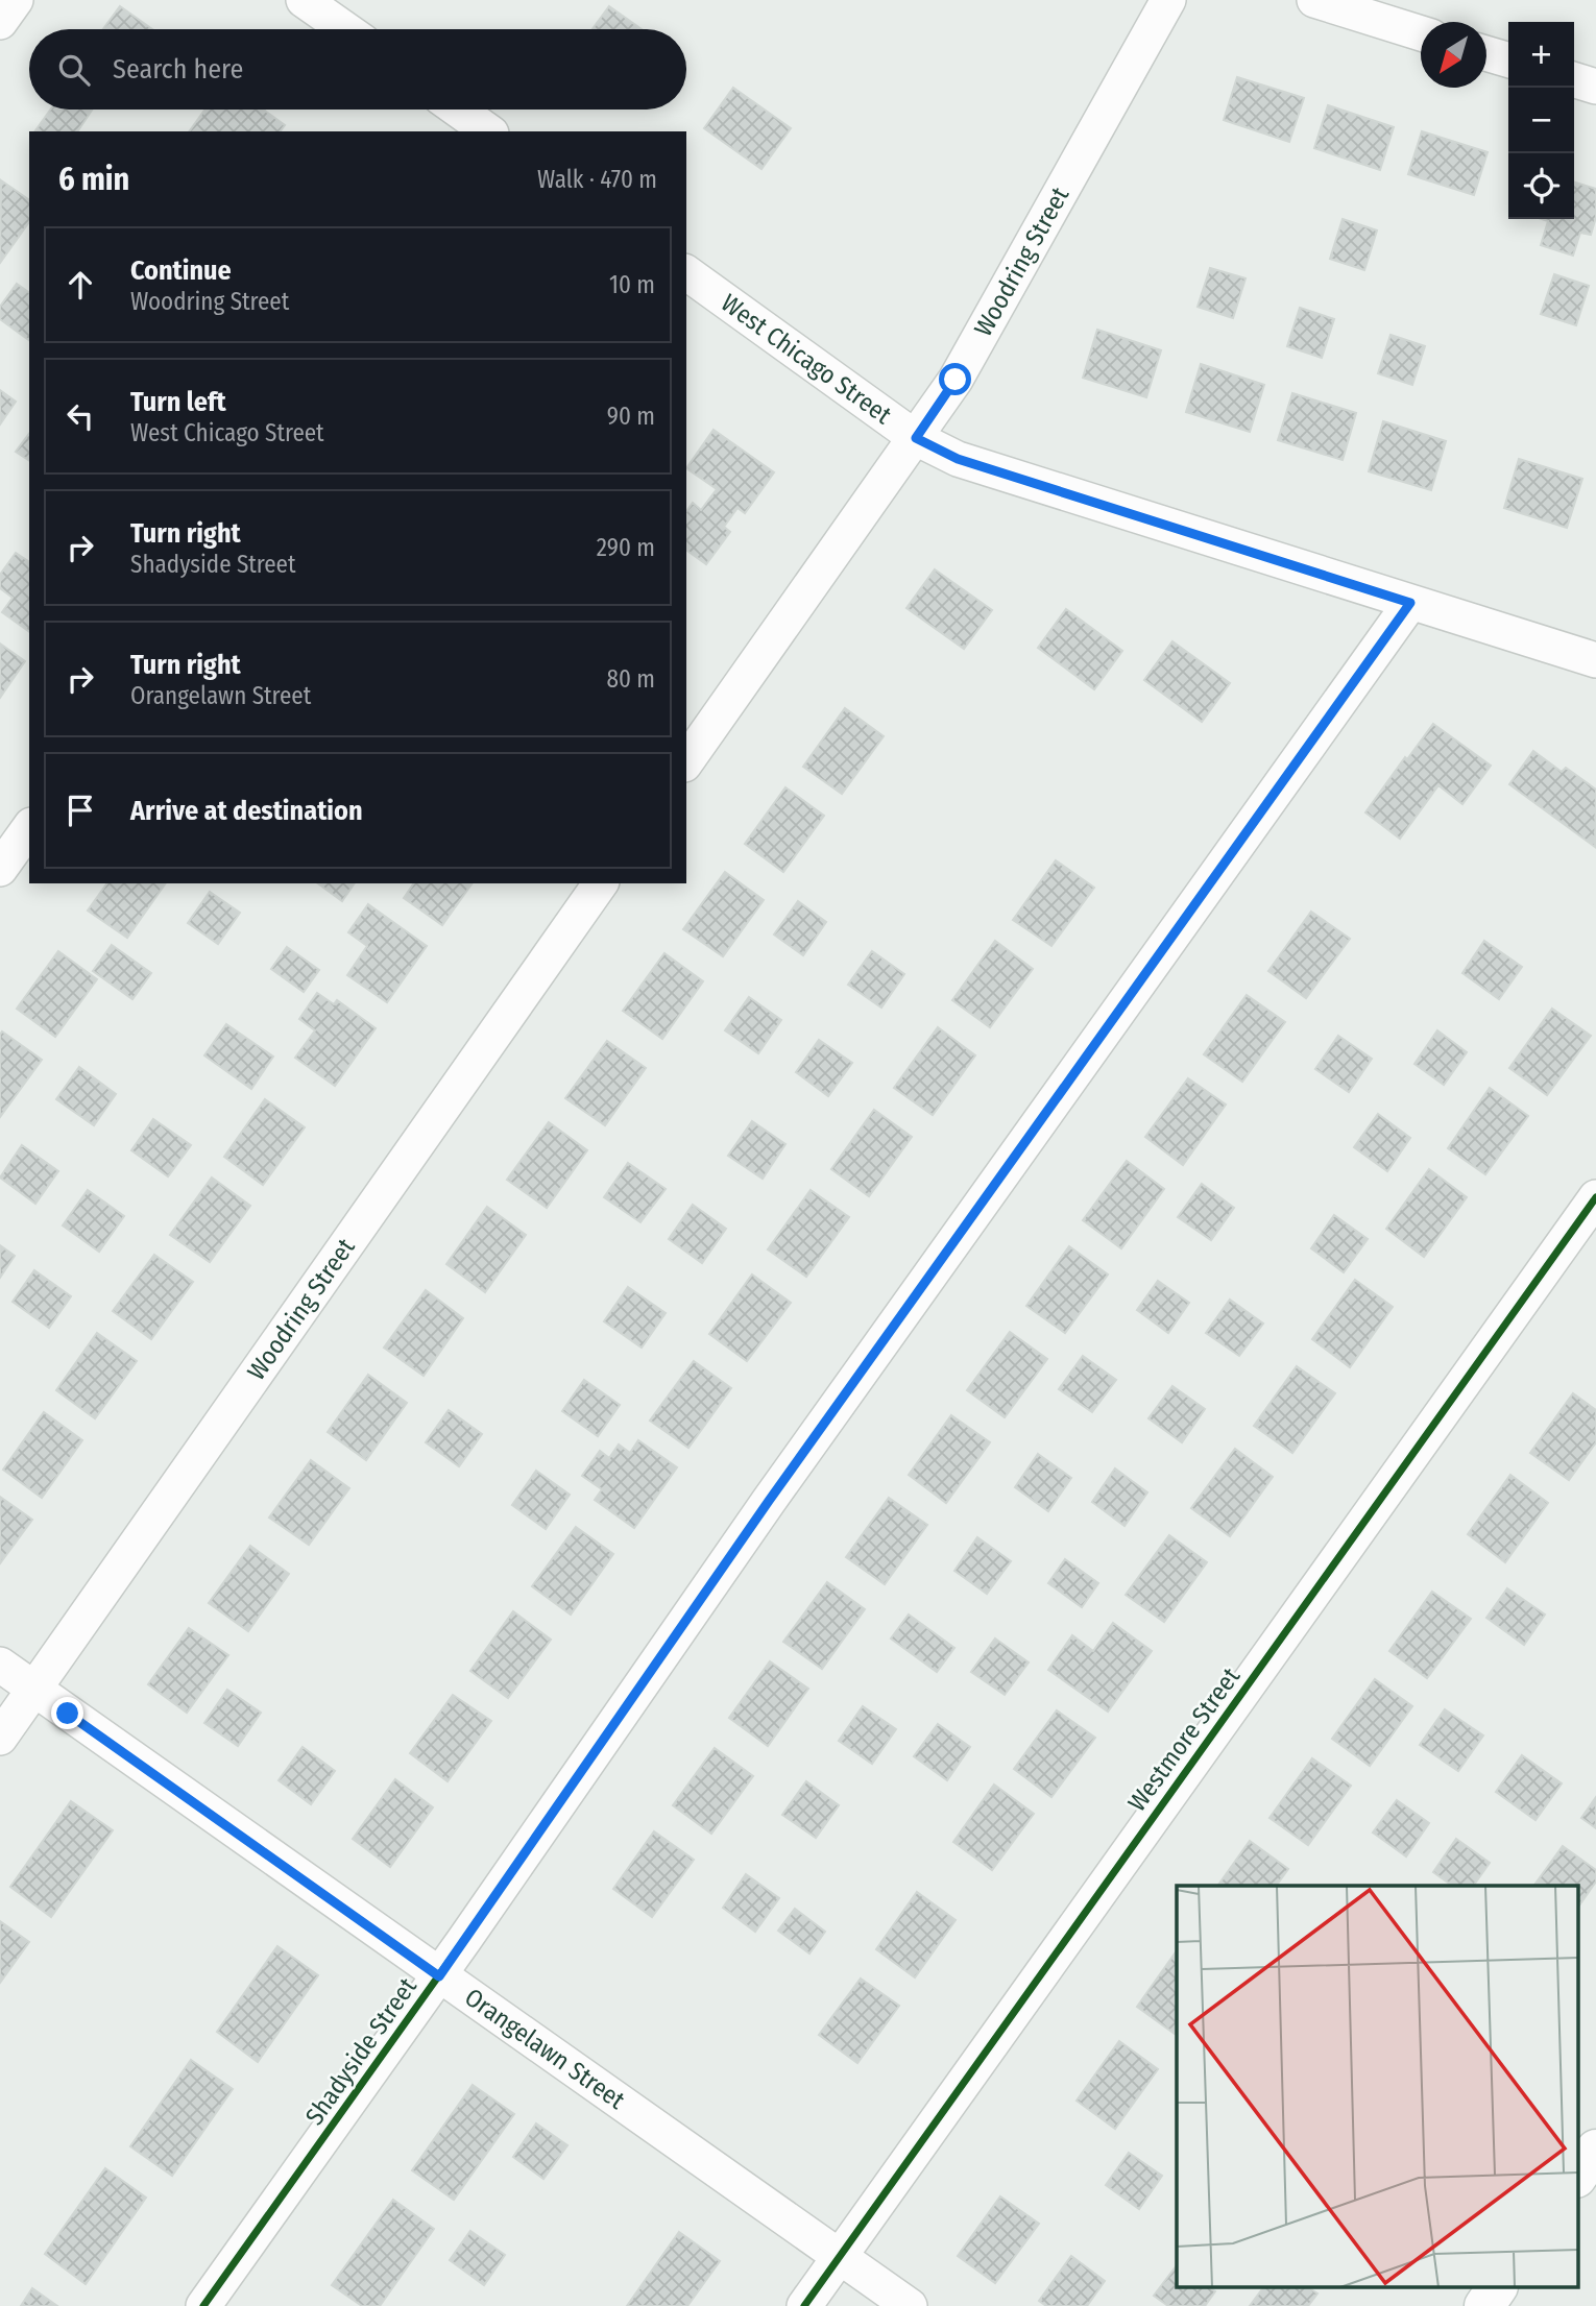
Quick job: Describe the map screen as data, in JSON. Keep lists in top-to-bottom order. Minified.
{"streets":{"street":["Woodring Street","West Chicago Street","Westmore Street","Orangelawn Street","Shadyside Street"]},"crossings":[["Woodring Street","West Chicago Street"],["Woodring Street","Orangelawn Street"],["West Chicago Street","Shadyside Street"],["Westmore Street","Orangelawn Street"],["Orangelawn Street","Shadyside Street"]],"north":"bottom left","page":{"map_buttons":["+","−"],"search":"Search here","heading":["6 min","Walk · 470 m"],"list":[["Continue","Woodring Street","10 m"],["Turn left","West Chicago Street","90 m"],["Turn right","Shadyside Street","290 m"],["Turn right","Orangelawn Street","80 m"],"Arrive at destination"]}}
